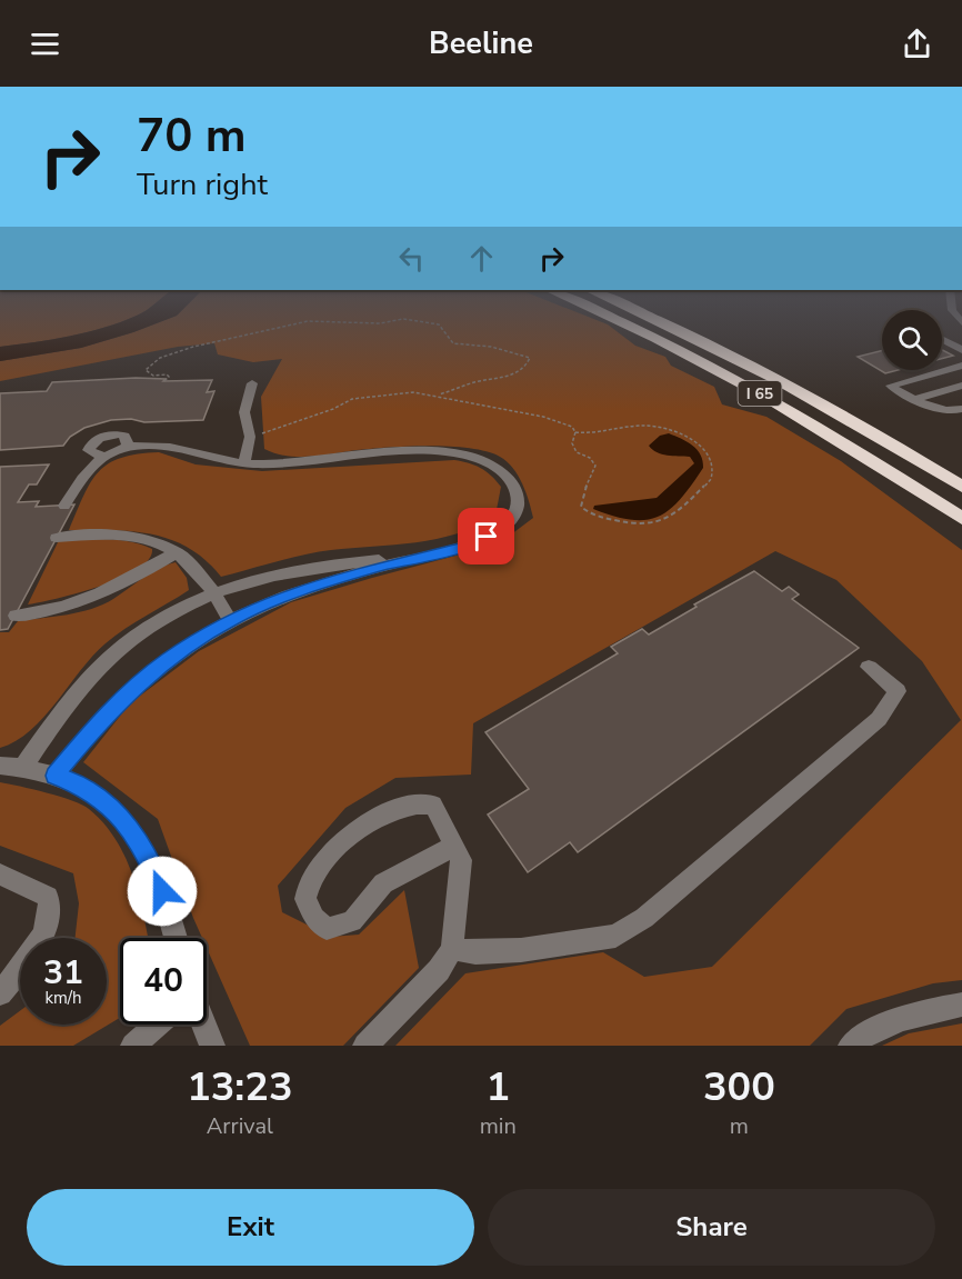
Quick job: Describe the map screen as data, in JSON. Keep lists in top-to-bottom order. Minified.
{"streets":{"highway":["I 65"]},"page":{"header":"Beeline","turn":["70 m","Turn right"],"speed":"31 km/h","limit":"40","eta":["13:23","Arrival","1","min","300","m"],"buttons":["Exit","Share"]}}
